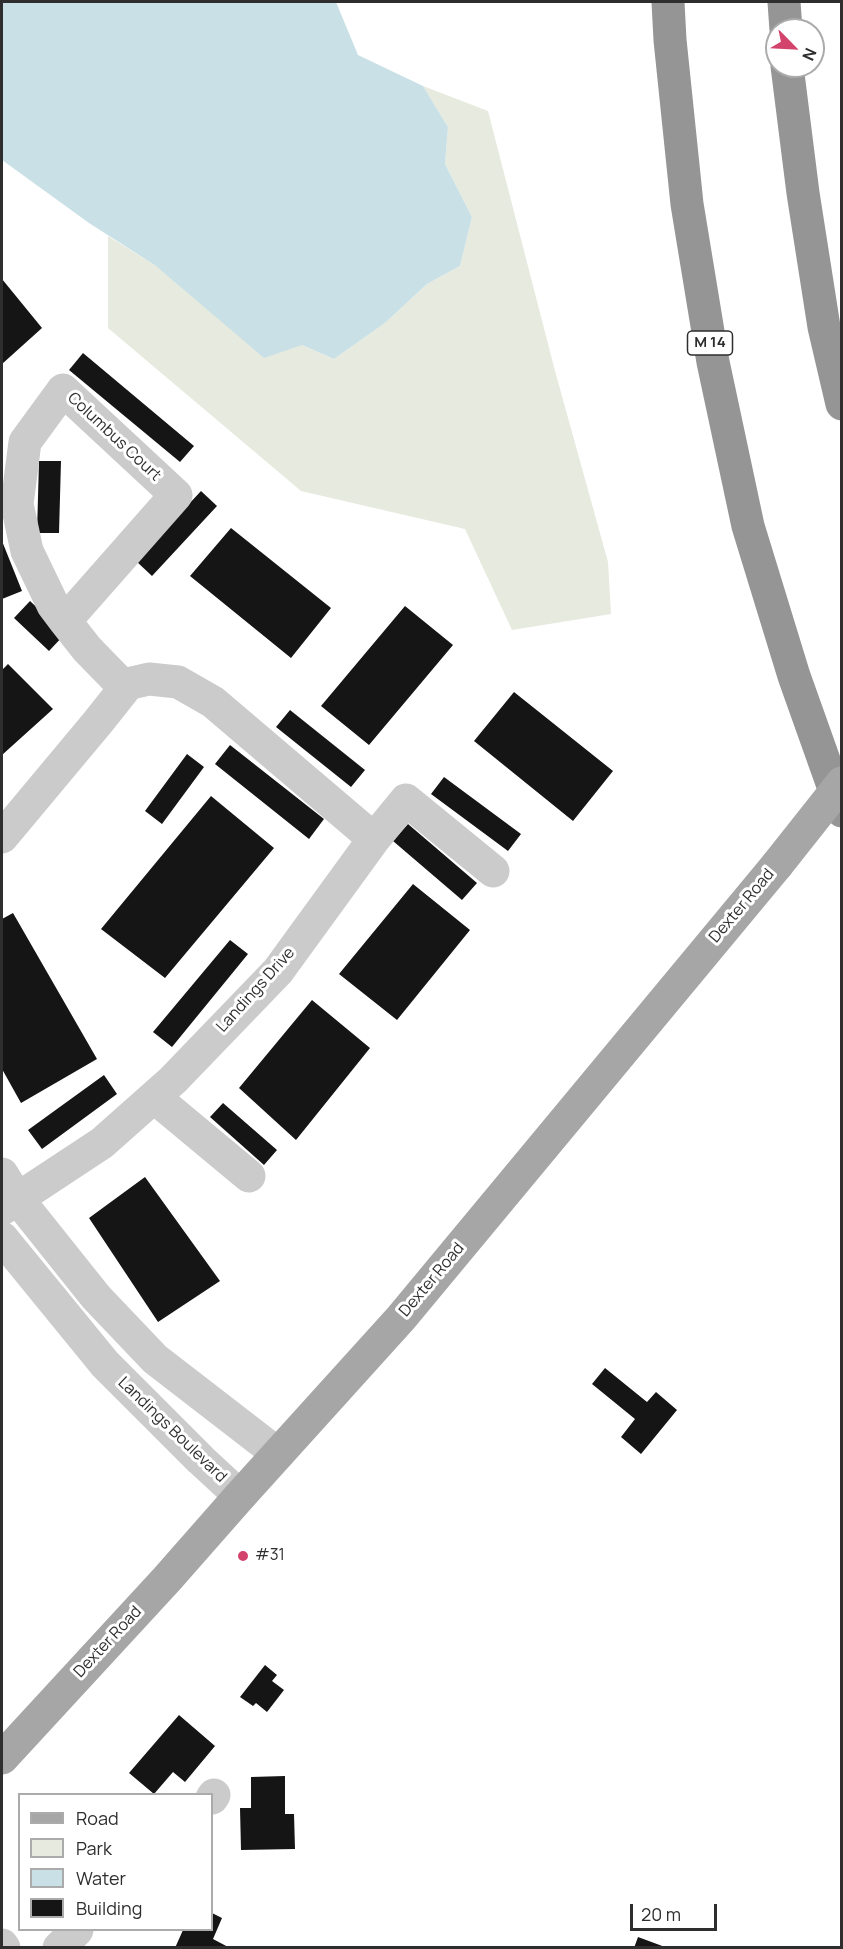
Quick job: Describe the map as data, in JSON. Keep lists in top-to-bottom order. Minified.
{"streets":{"highway":["M 14"],"main road":["Dexter Road"],"street":["Columbus Court","Landings Drive","Landings Boulevard"]},"crossings":[["Dexter Road","Landings Boulevard"]],"places":["#31"],"legend":["Road","Park","Water","Building"],"scale_bar":"20 m","north":"bottom right"}
